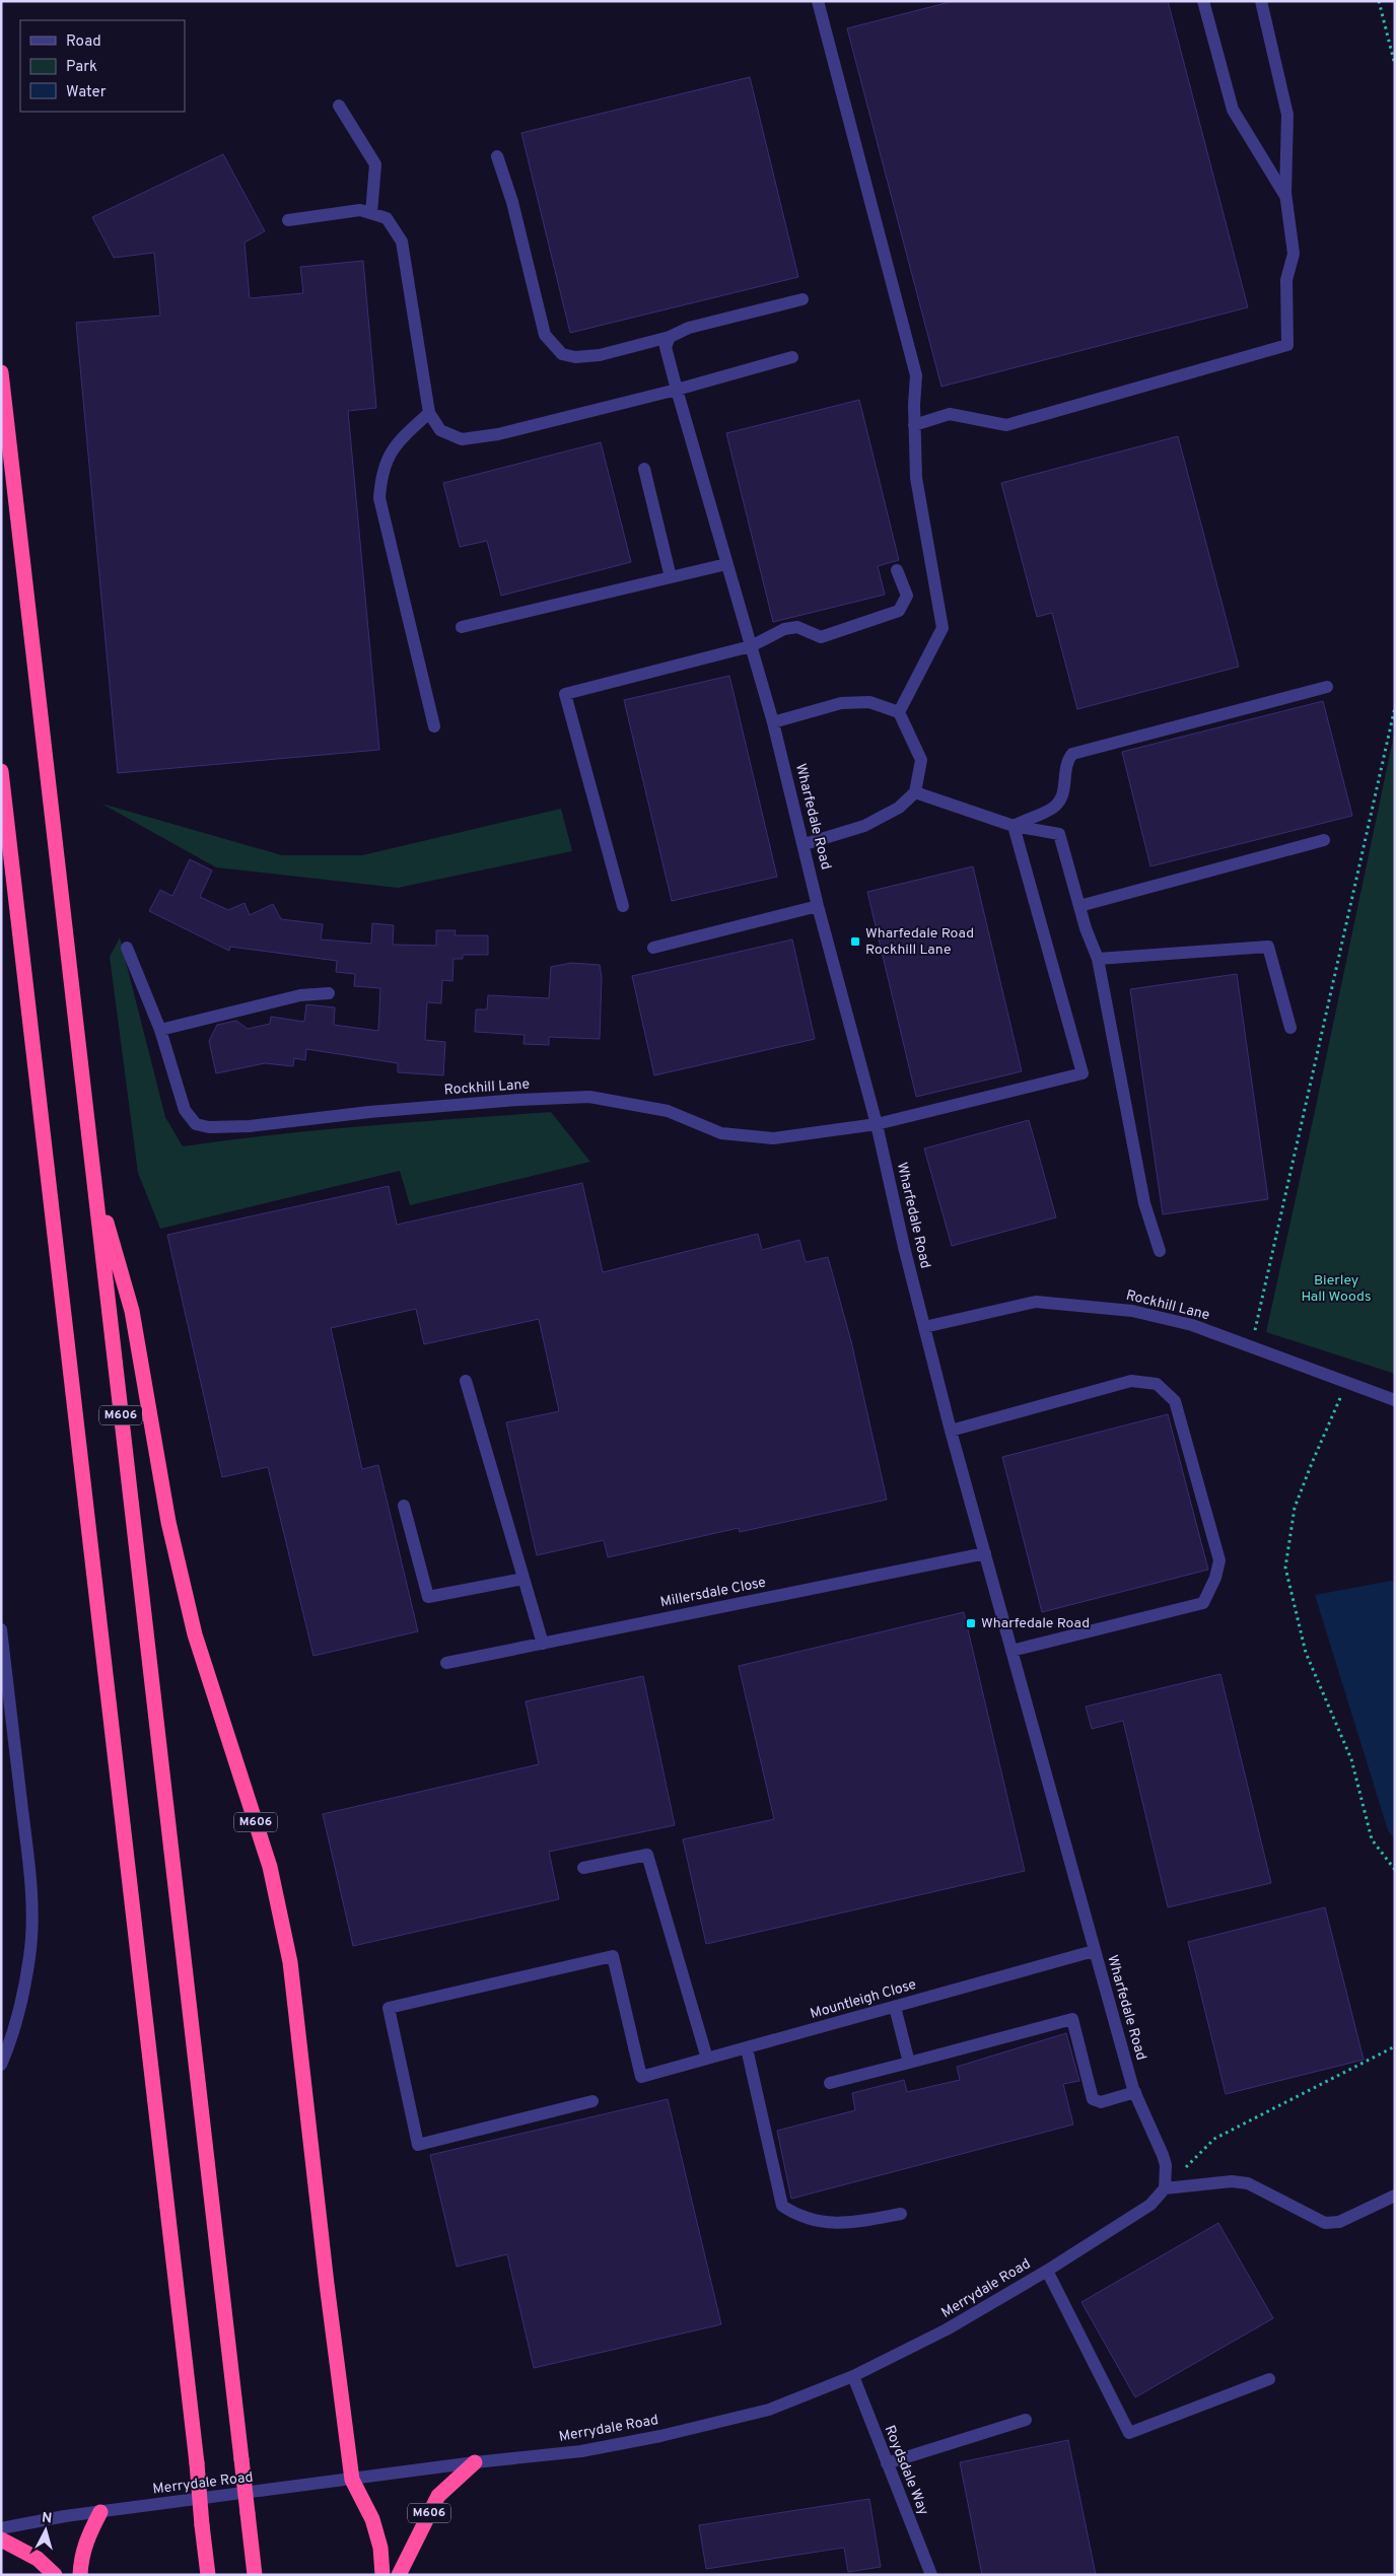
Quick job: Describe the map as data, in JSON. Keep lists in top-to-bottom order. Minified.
{"streets":{"highway":["M606"],"street":["Wharfedale Road","Rockhill Lane","Millersdale Close","Mountleigh Close","Merrydale Road","Roydsdale Way"]},"crossings":[["Wharfedale Road","Rockhill Lane"],["Wharfedale Road","Millersdale Close"],["Wharfedale Road","Mountleigh Close"],["Wharfedale Road","Merrydale Road"],["M606","Merrydale Road"],["Merrydale Road","Roydsdale Way"]],"parks":["Bierley Hall Woods"],"places":{"transit":["Wharfedale Road Rockhill Lane","Wharfedale Road"]},"legend":["Road","Park","Water"],"north":"top"}
